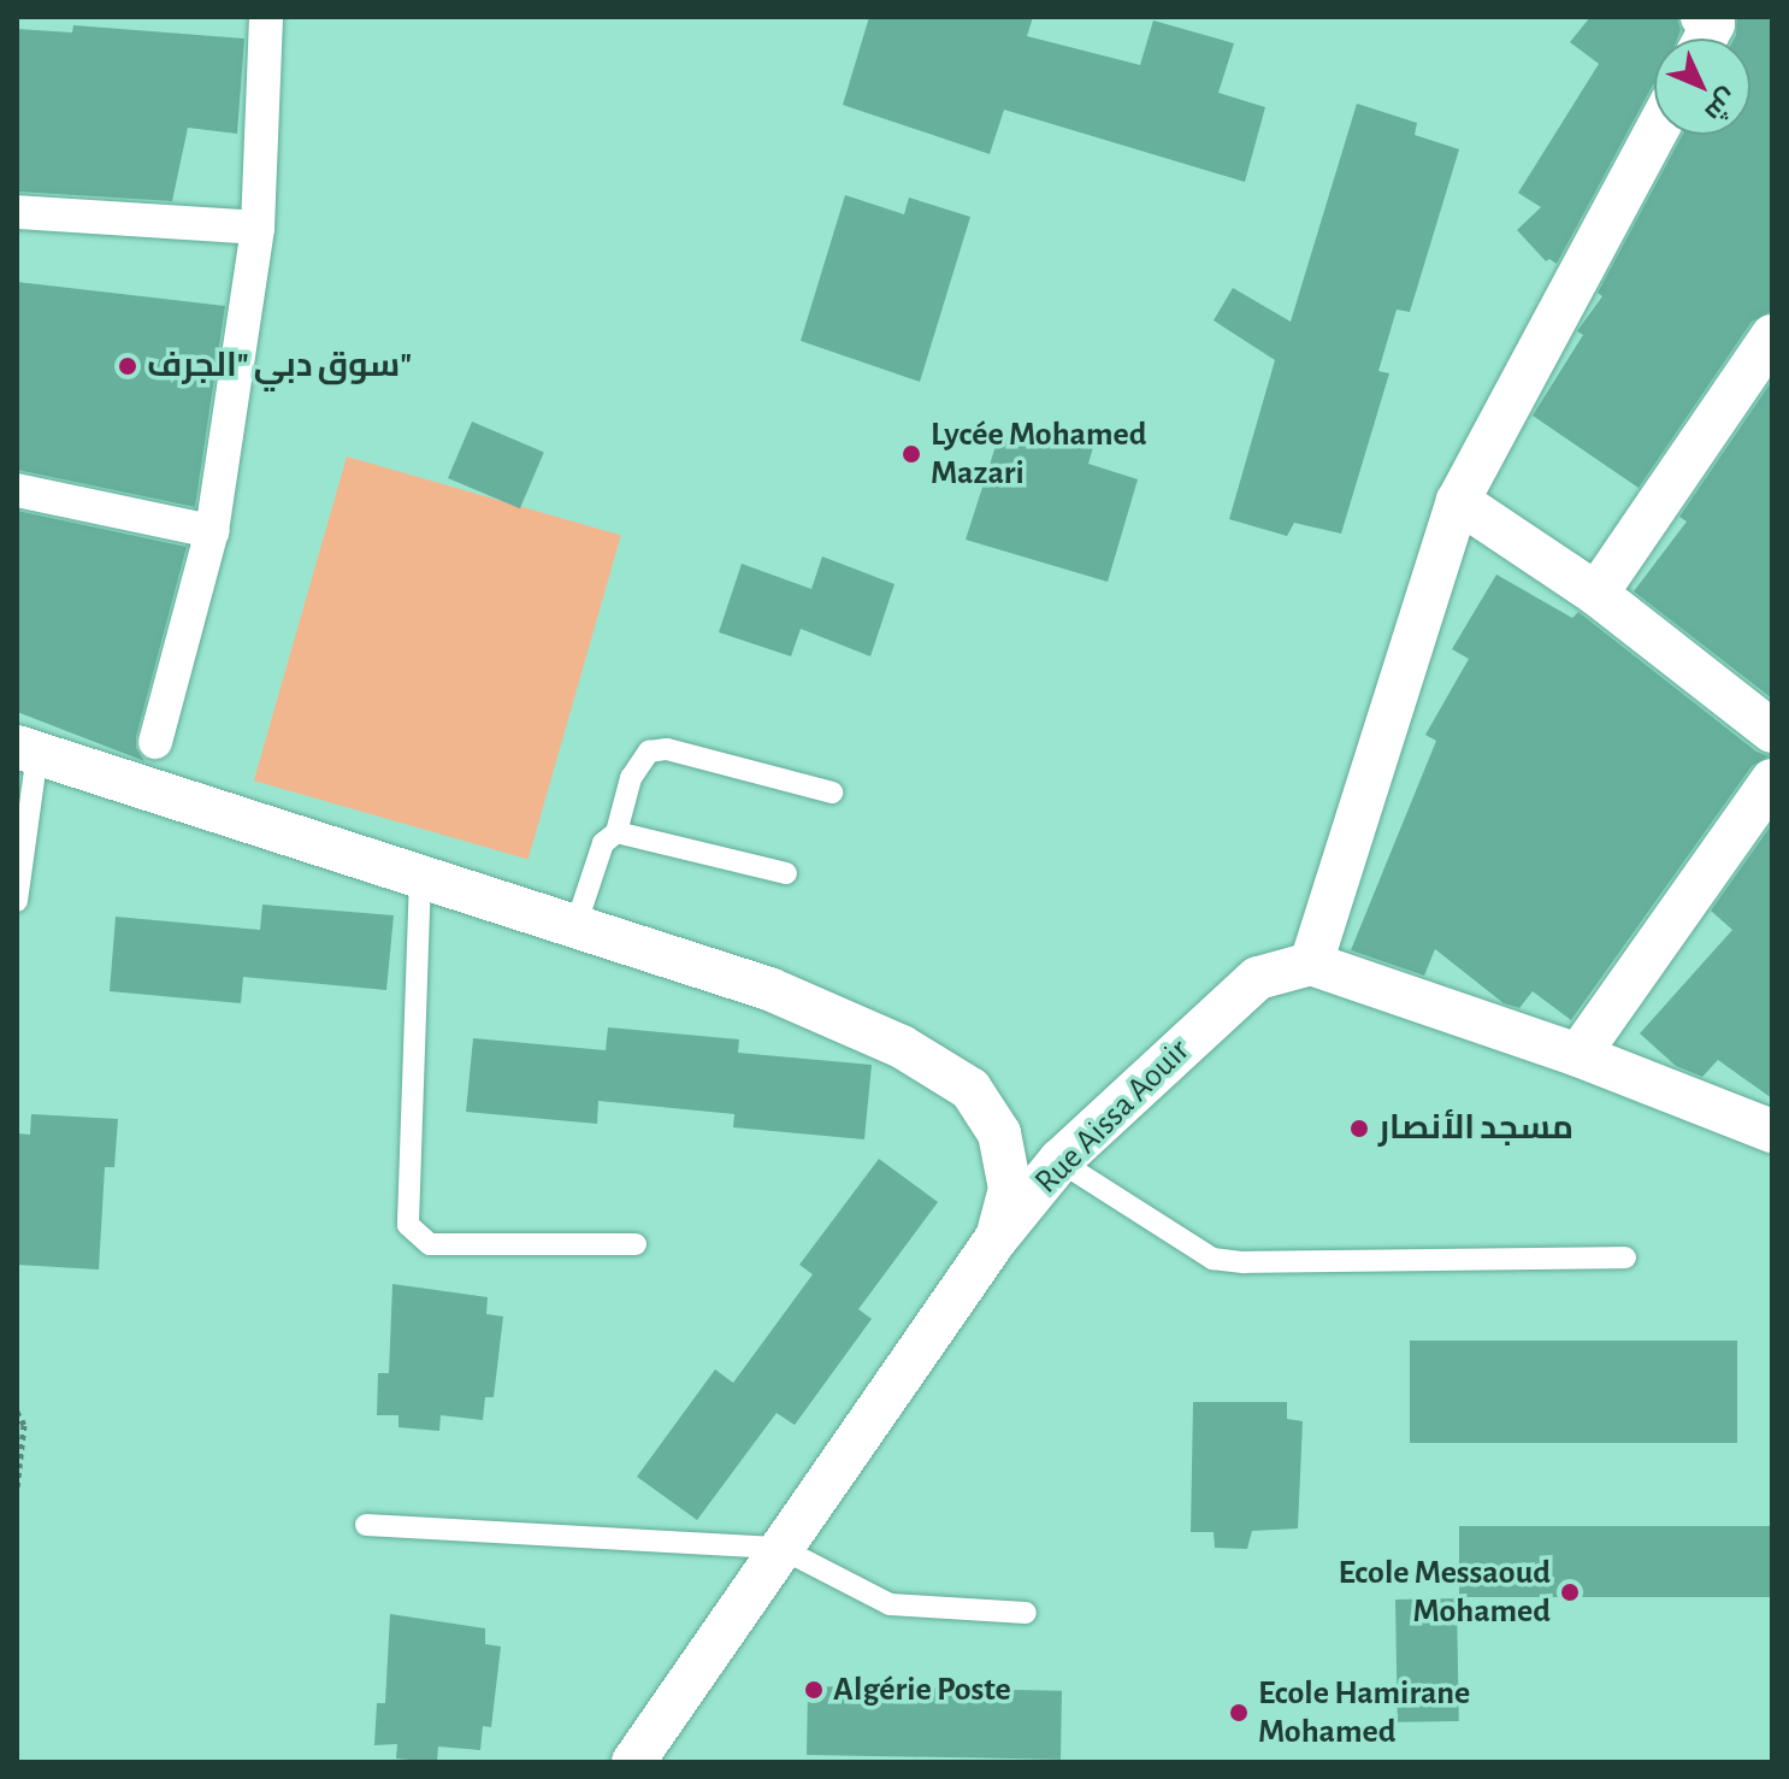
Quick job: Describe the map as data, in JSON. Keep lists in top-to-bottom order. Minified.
{"streets":{"street":["Rue Aissa Aouir"]},"places":["سوق دبي \"الجرف\"","Lycée Mohamed Mazari","مسجد الأنصار","Ecole Messaoud Mohamed","Algérie Poste","Ecole Hamirane Mohamed"],"north":"bottom right"}
